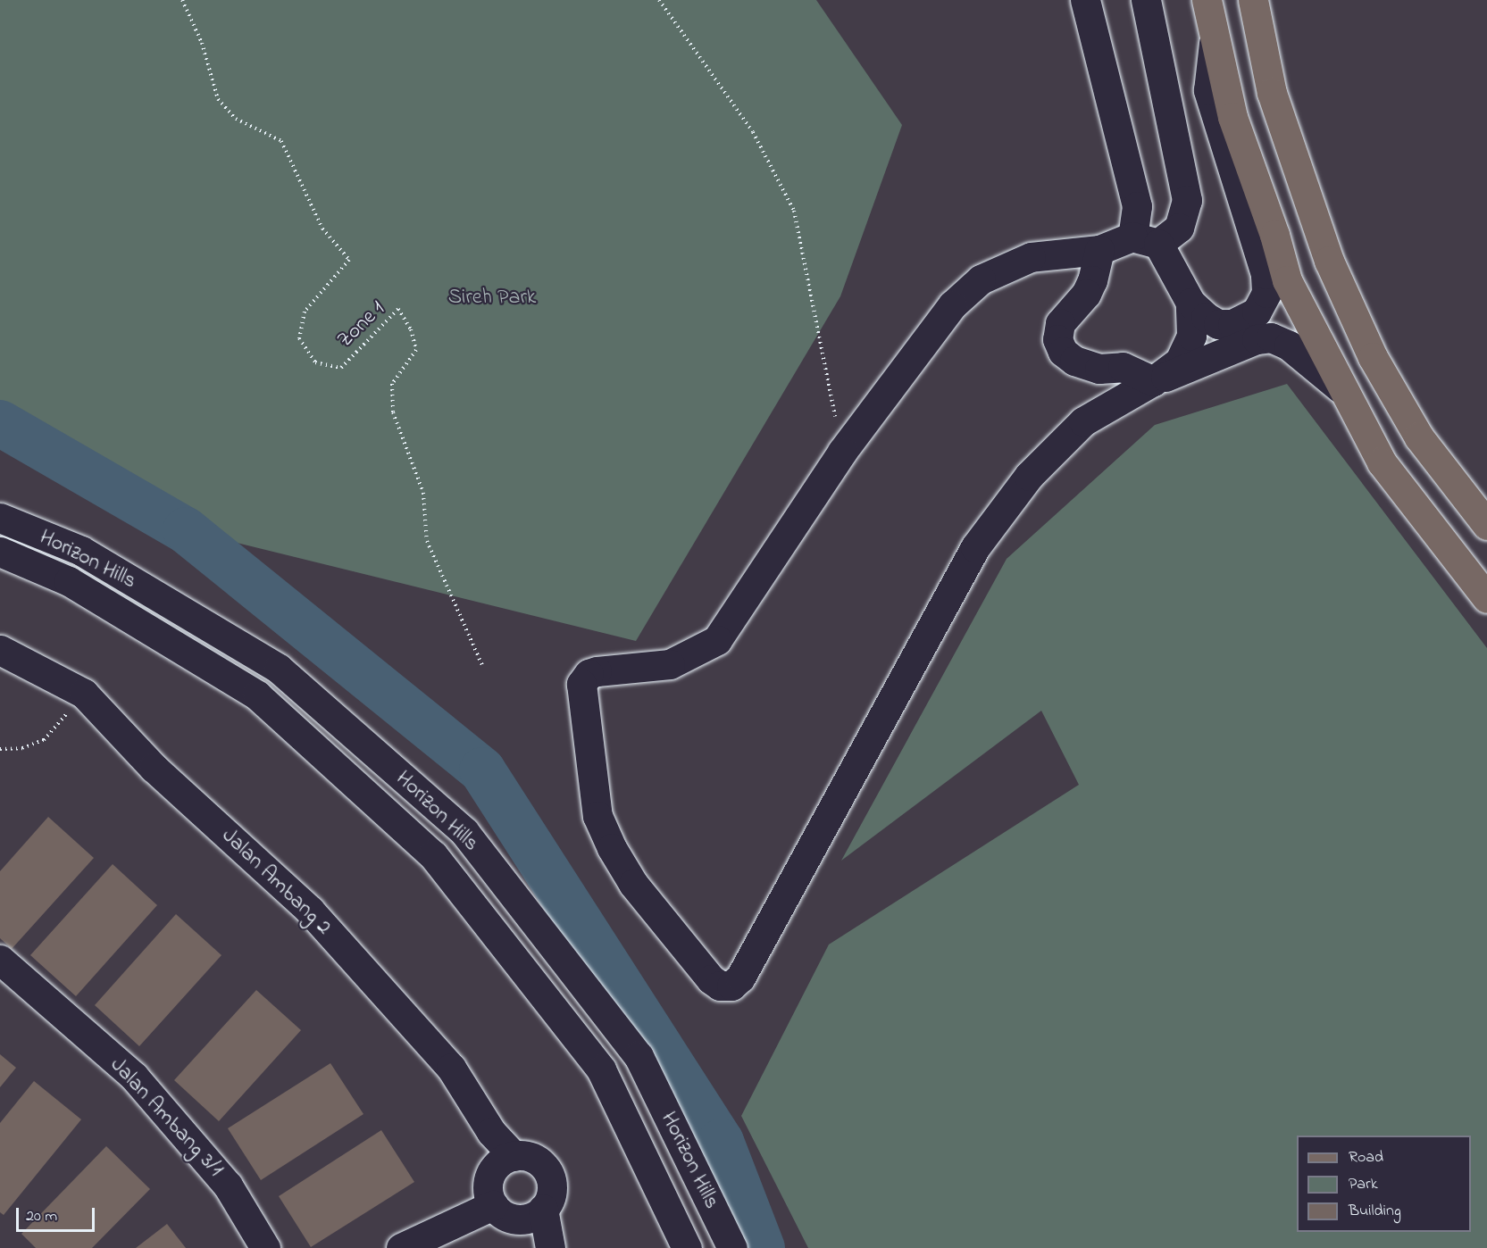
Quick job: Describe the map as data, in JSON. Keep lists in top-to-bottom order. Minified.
{"streets":{"street":["Horizon Hills","Jalan Ambang 2","Jalan Ambang 3/1"],"path":["Zone 1"]},"parks":["Sireh Park"],"legend":["Road","Park","Building"],"scale_bar":"20 m"}
